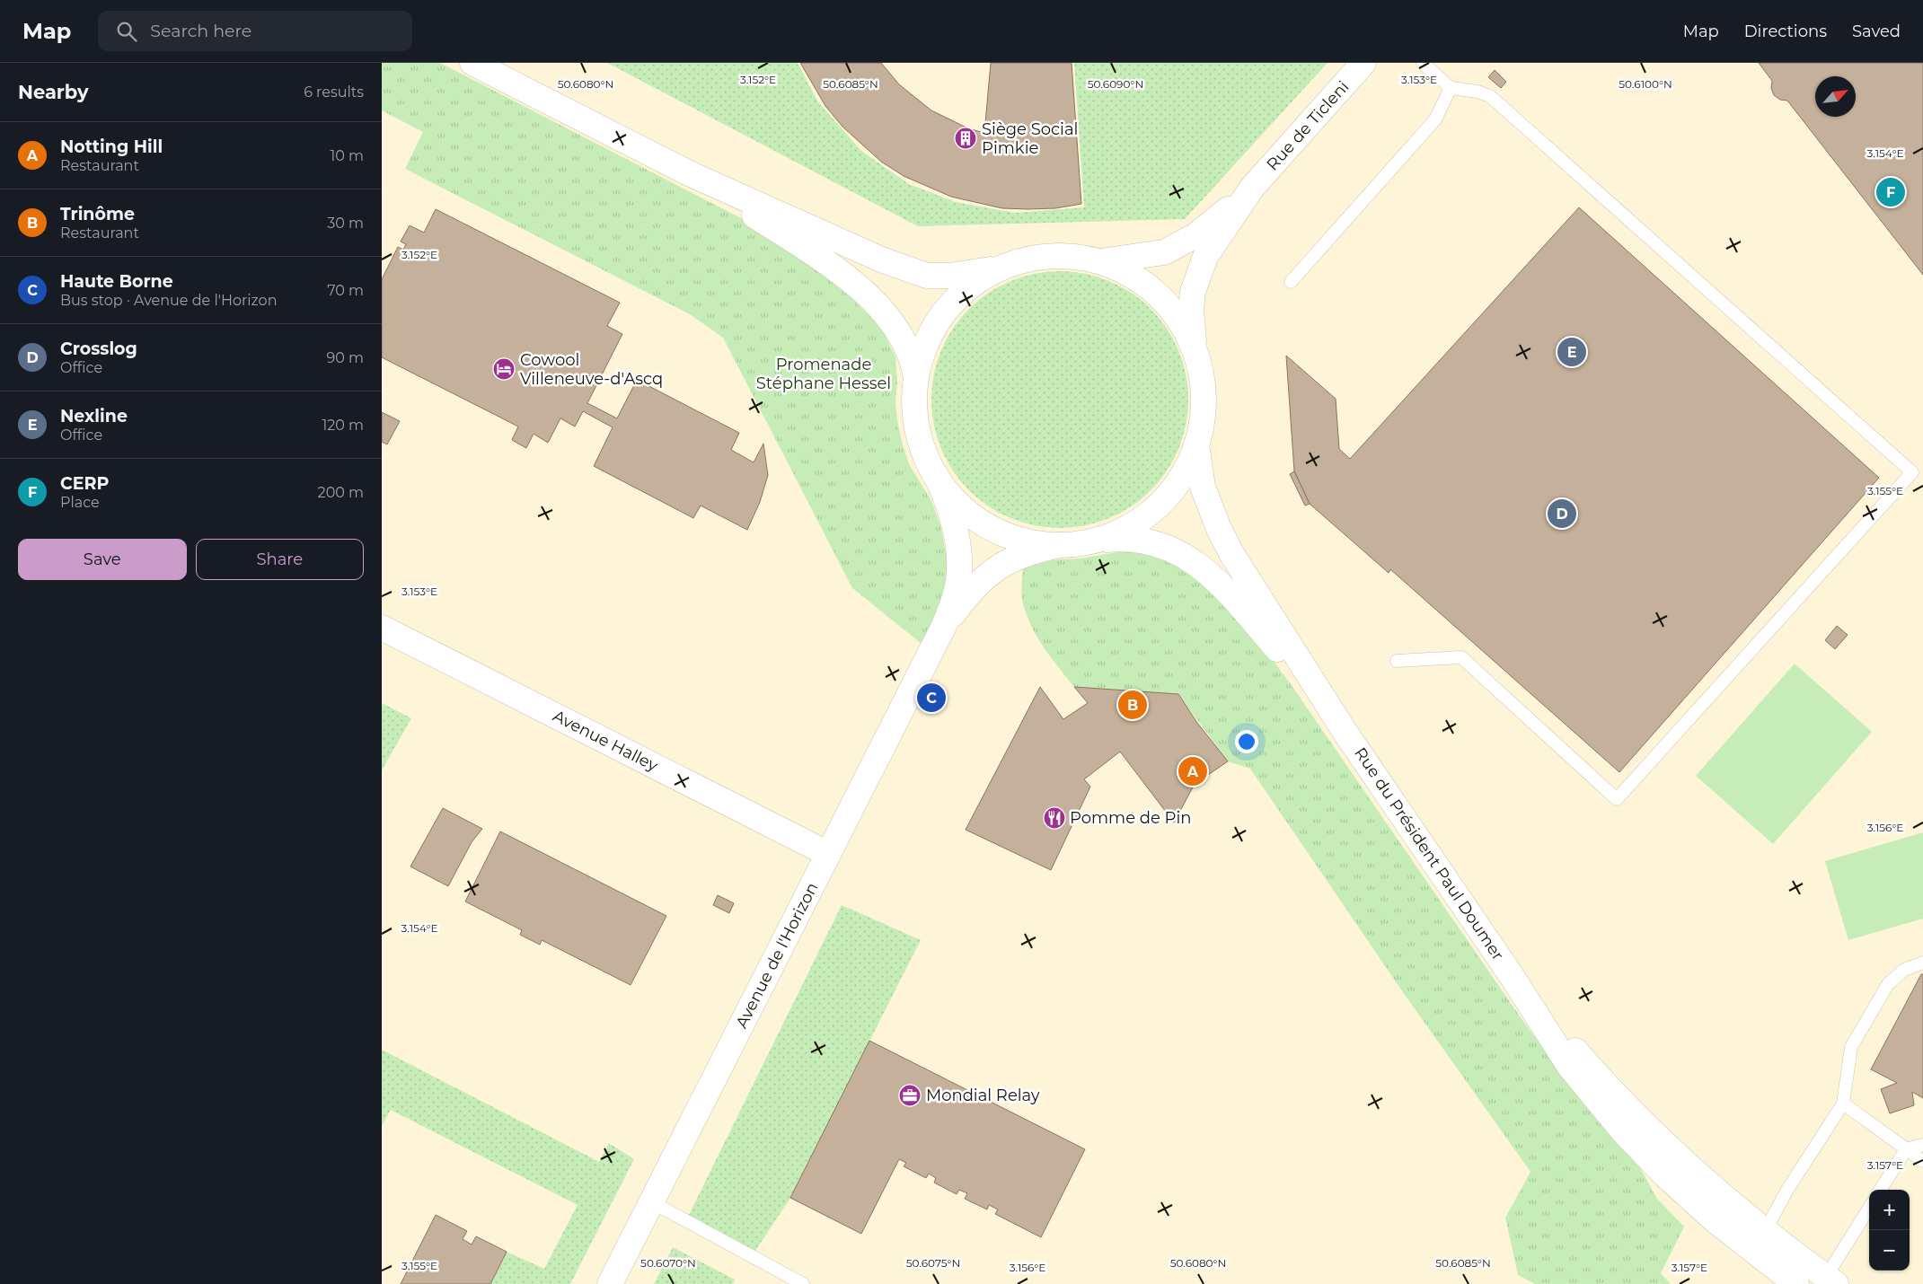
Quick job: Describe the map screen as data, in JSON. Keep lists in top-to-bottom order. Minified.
{"streets":{"main road":["Rue de Ticleni","Avenue Halley","Rue du Président Paul Doumer","Avenue de l'Horizon"]},"crossings":[["Avenue Halley","Avenue de l'Horizon"]],"parks":["Promenade Stéphane Hessel"],"places":{"building":["Siège Social Pimkie"],"hotel":["Cowool Villeneuve-d'Ascq"],"restaurant":["Pomme de Pin"],"office":["Mondial Relay"]},"north":"top right","page":{"header":"Map","search":"Search here","nav":["Map","Directions","Saved"],"heading":["Nearby","6 results"],"list":[{"mark":"A","name":"Notting Hill","note":"Restaurant","value":"10 m"},{"mark":"B","name":"Trinôme","note":"Restaurant","value":"30 m"},{"mark":"C","name":"Haute Borne","note":"Bus stop · Avenue de l'Horizon","value":"70 m"},{"mark":"D","name":"Crosslog","note":"Office","value":"90 m"},{"mark":"E","name":"Nexline","note":"Office","value":"120 m"},{"mark":"F","name":"CERP","note":"Place","value":"200 m"}],"pins":["F","E","D","C","B","A"],"buttons":["Save","Share"],"map_buttons":["+","−"]},"coordinates":["3.152°E","3.153°E","50.6080°N","50.6085°N","50.6090°N","50.6100°N","3.154°E","3.155°E","3.156°E","3.157°E","50.6070°N","50.6075°N"]}
